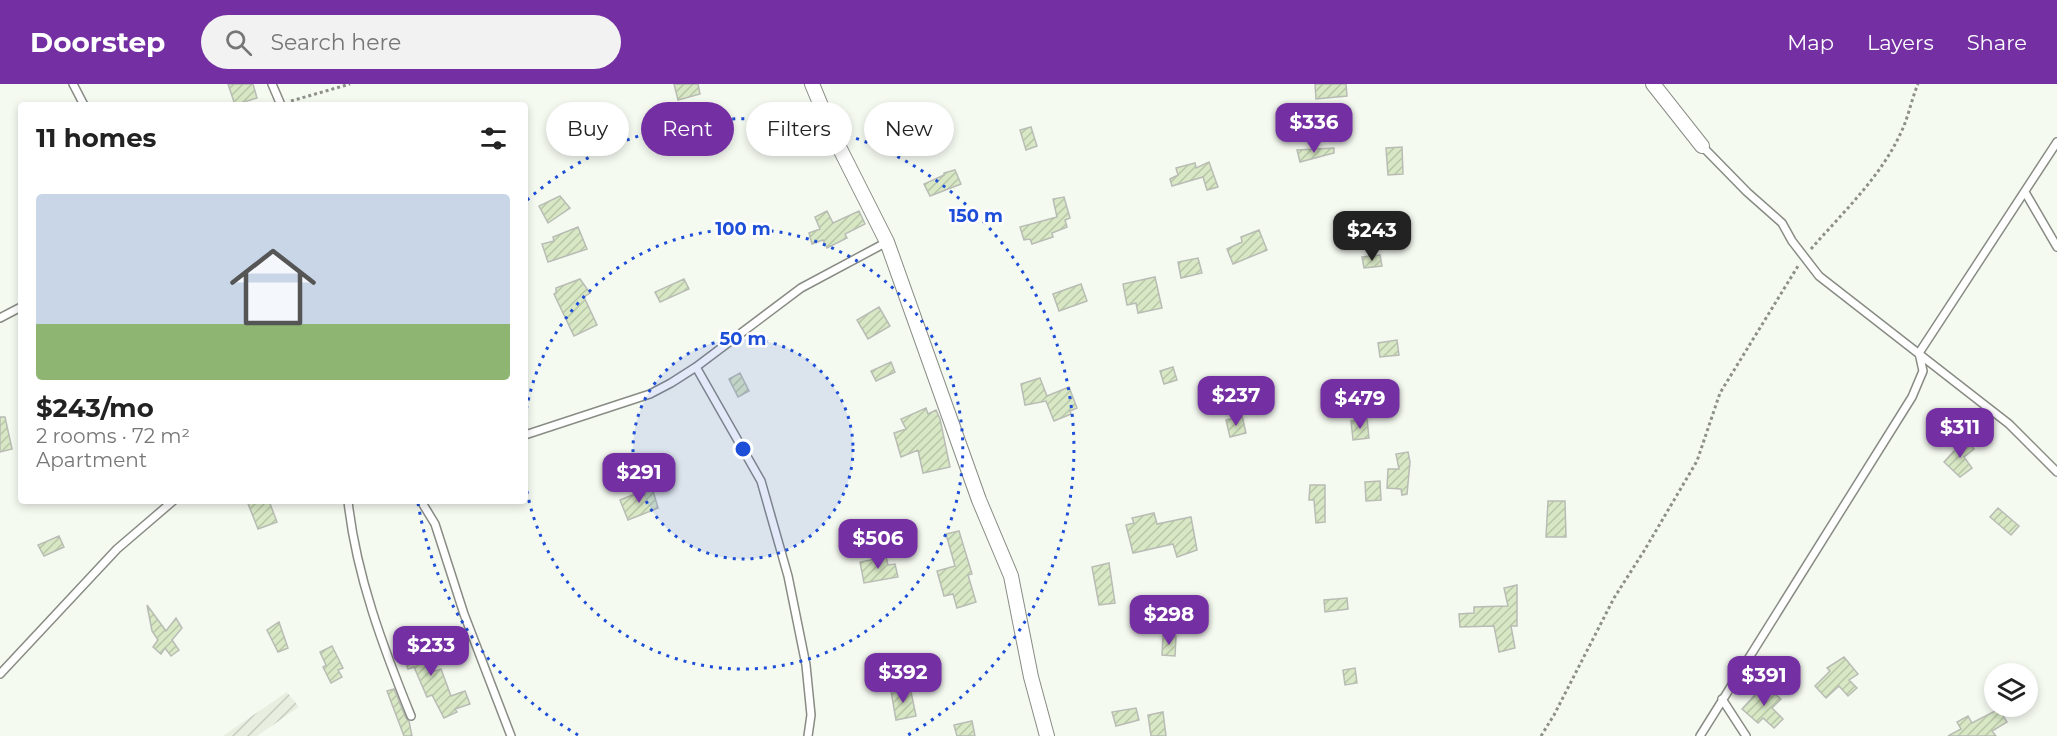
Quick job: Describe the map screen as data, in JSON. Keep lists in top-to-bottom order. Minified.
{"page":{"header":"Doorstep","search":"Search here","nav":["Map","Layers","Share"],"chip":["Buy","Rent","Filters","New"],"heading":"11 homes","price":["$336","$243","$237","$479","$311","$291","$506","$298","$233","$392","$391"],"list":[{"name":"$243/mo","note":"2 rooms · 72 m² · Apartment"}]},"rings":["150 m","100 m","50 m"]}
